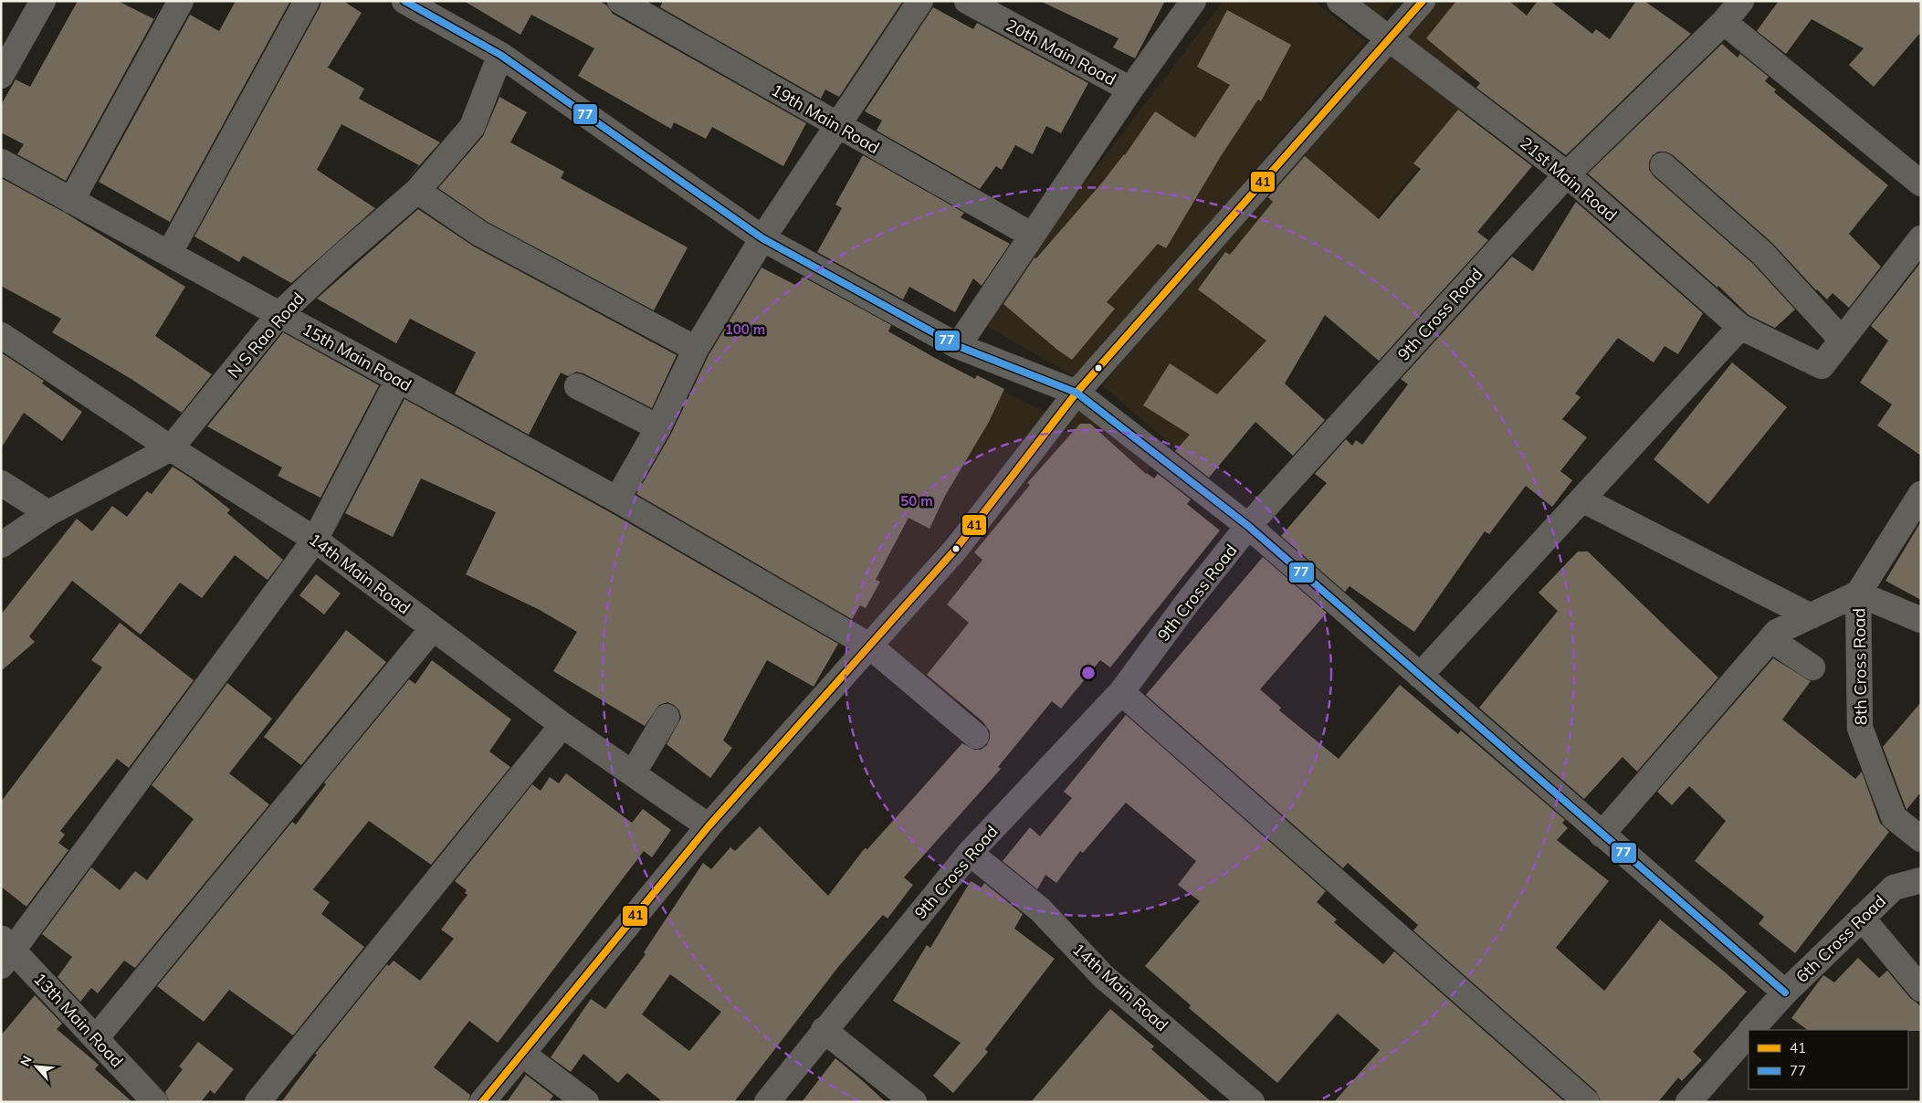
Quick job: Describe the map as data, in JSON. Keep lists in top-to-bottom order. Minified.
{"streets":{"street":["20th Main Road","19th Main Road","21st Main Road","9th Cross Road","N S Rao Road","15th Main Road","14th Main Road","8th Cross Road","6th Cross Road","13th Main Road"]},"crossings":[["21st Main Road","9th Cross Road"],["9th Cross Road","14th Main Road"],["N S Rao Road","15th Main Road"],["N S Rao Road","14th Main Road"]],"lines":["transit line 41","transit line 77"],"legend":["41","77"],"north":"top left","rings":["100 m","50 m"]}
